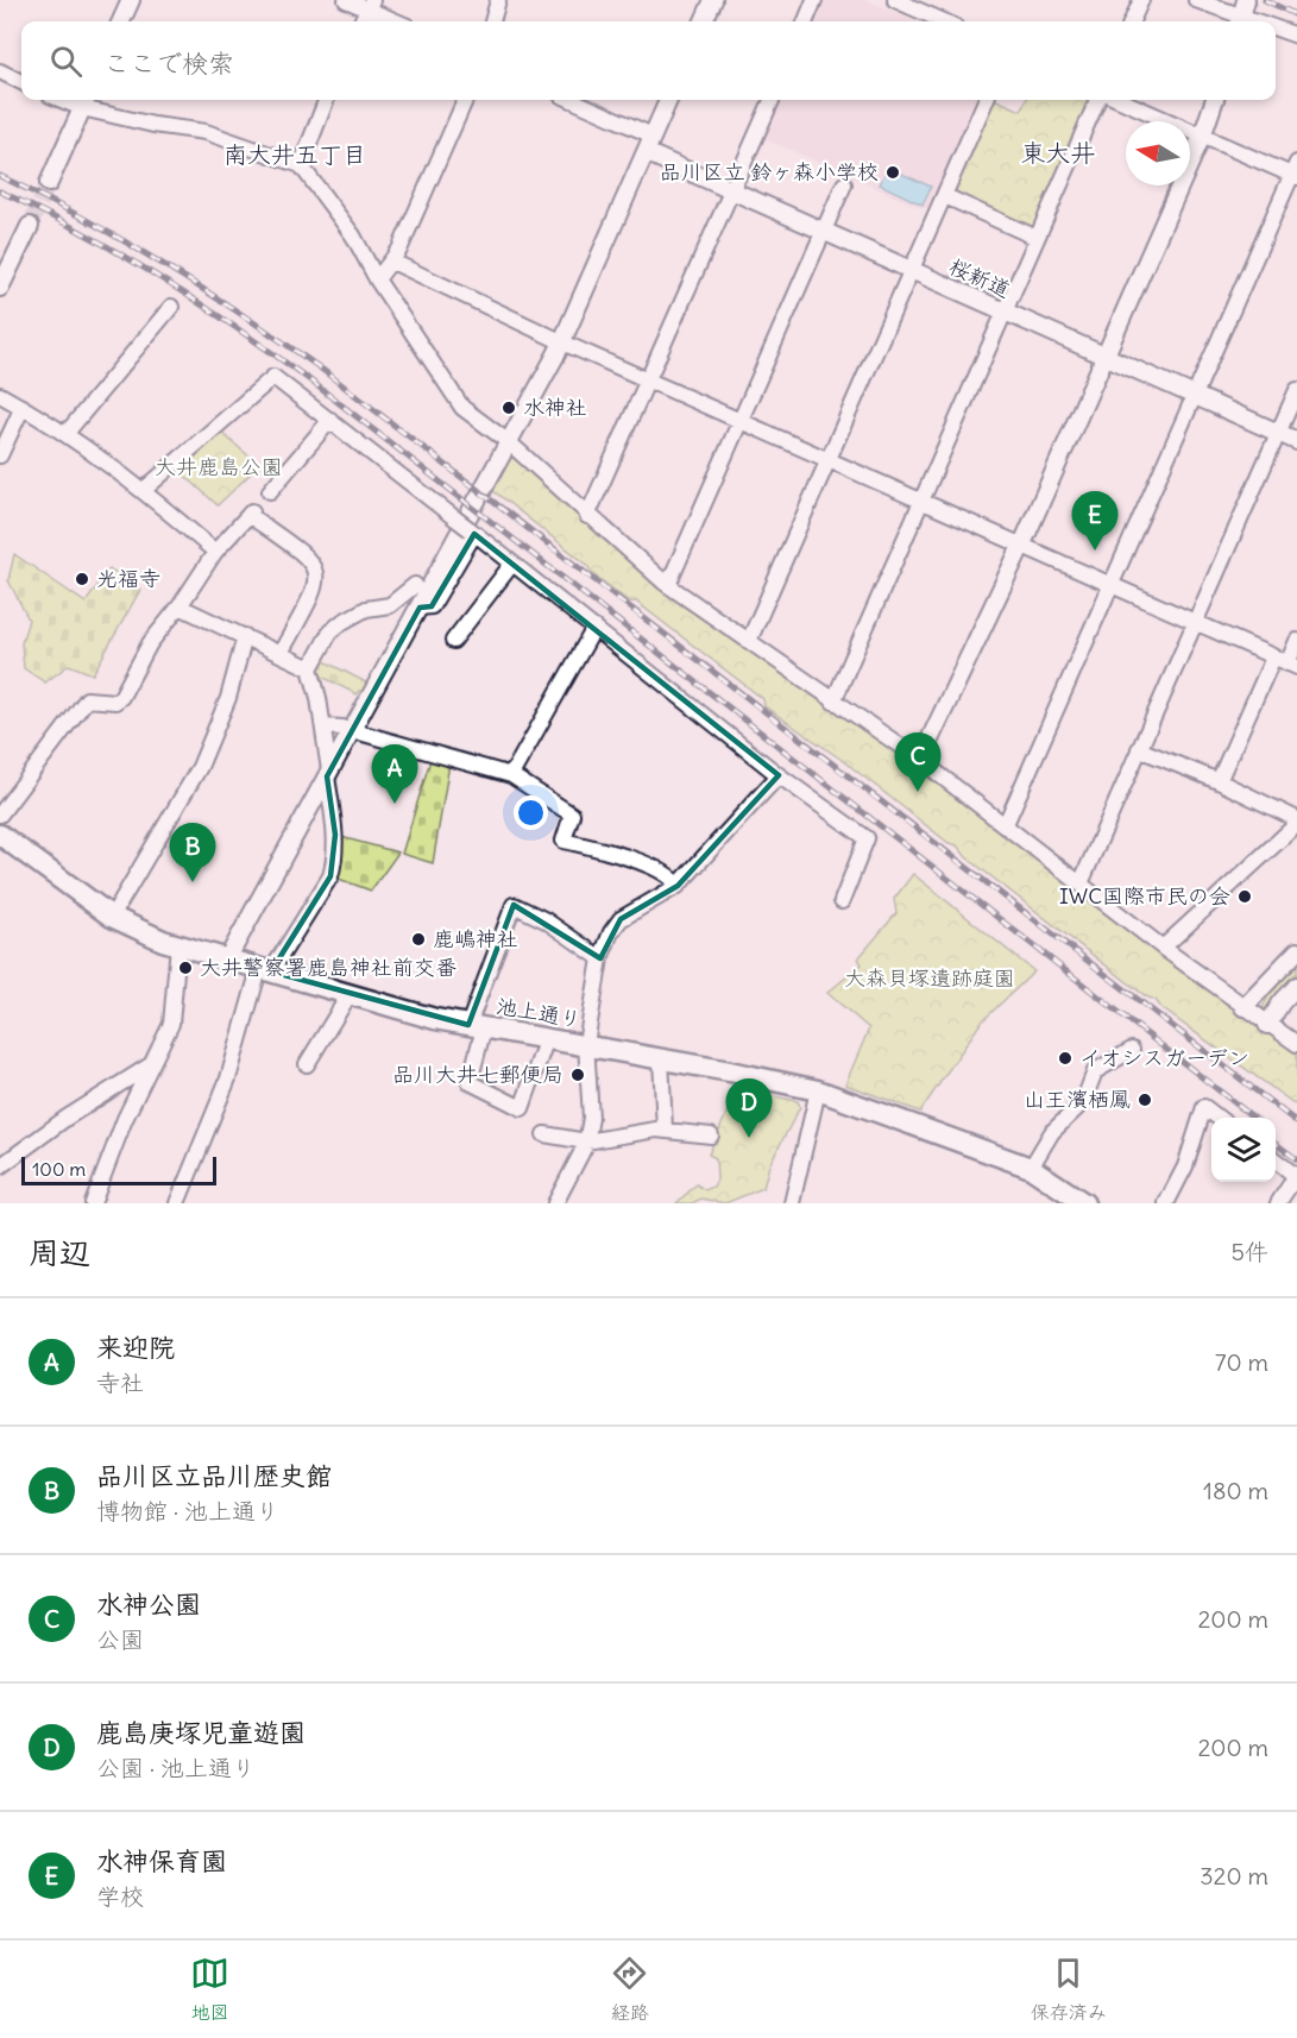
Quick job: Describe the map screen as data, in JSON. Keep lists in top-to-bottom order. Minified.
{"streets":{"main road":["池上通り"],"street":["桜新道"]},"districts":["東大井","南大井五丁目"],"parks":["大井鹿島公園","大森貝塚遺跡庭園"],"places":["品川区立 鈴ヶ森小学校","水神社","光福寺","IWC国際市民の会","鹿嶋神社","大井警察署鹿島神社前交番","イオシスガーデン","品川大井七郵便局","山王濱栖鳳"],"scale_bar":"100 m","north":"left","page":{"search":"ここで検索","pins":["E","C","A","B","D"],"scale":"100 m","heading":["周辺","5件"],"list":[{"mark":"A","name":"来迎院","note":"寺社","value":"70 m"},{"mark":"B","name":"品川区立品川歴史館","note":"博物館 · 池上通り","value":"180 m"},{"mark":"C","name":"水神公園","note":"公園","value":"200 m"},{"mark":"D","name":"鹿島庚塚児童遊園","note":"公園 · 池上通り","value":"200 m"},{"mark":"E","name":"水神保育園","note":"学校","value":"320 m"}],"nav":["地図","経路","保存済み"]}}
